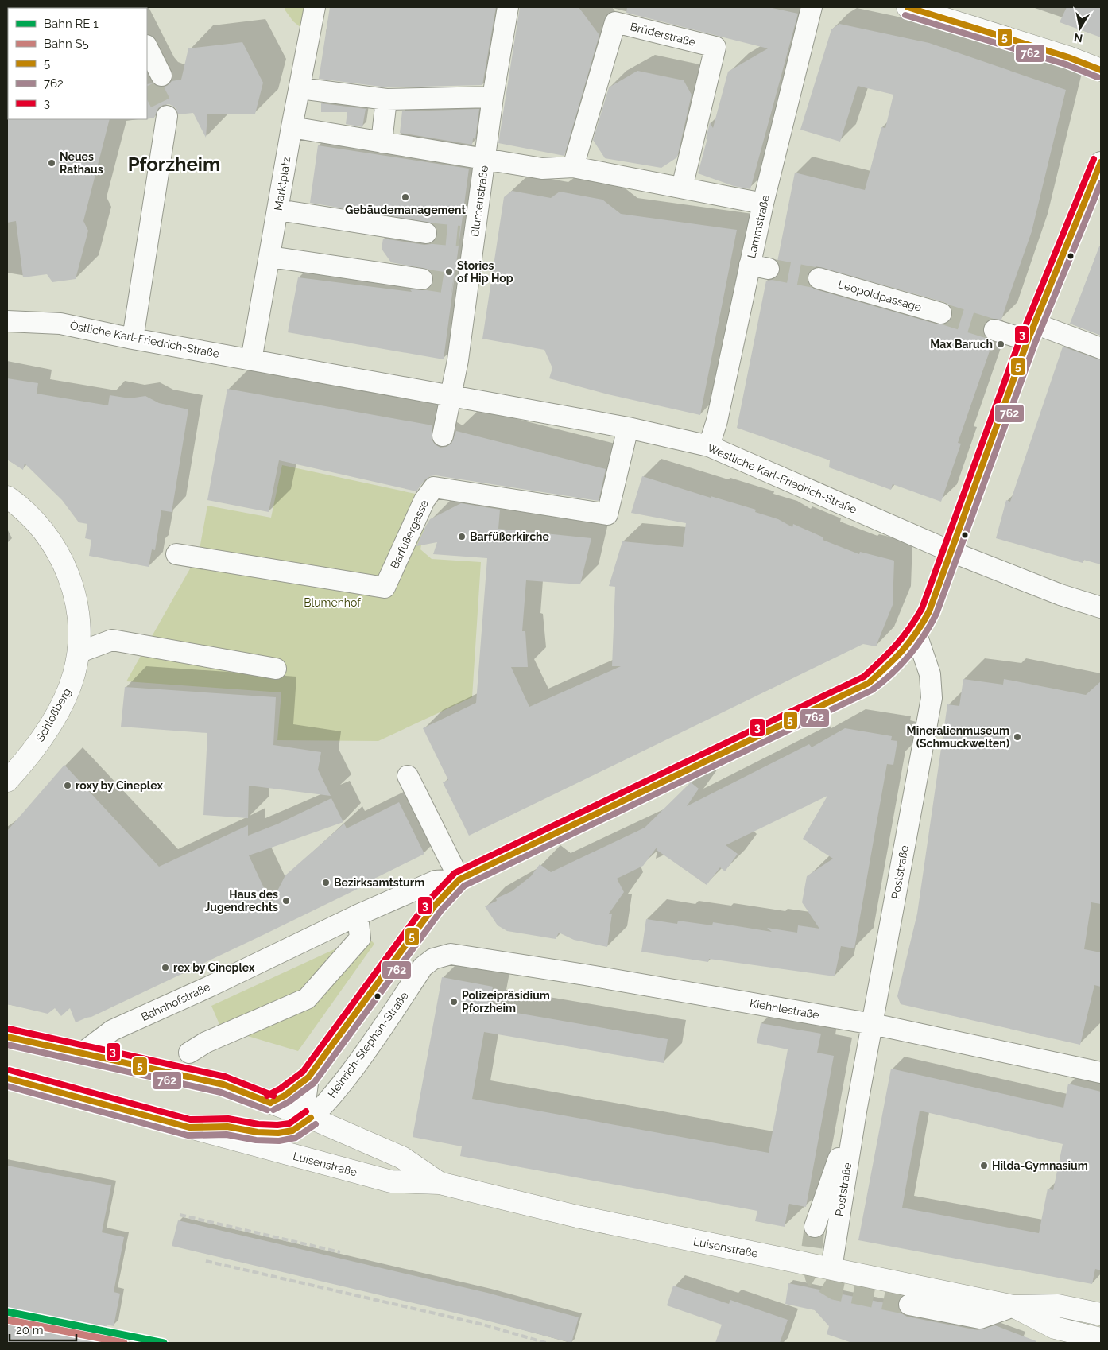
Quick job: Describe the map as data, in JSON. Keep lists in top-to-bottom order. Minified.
{"streets":{"main road":["Schloßberg","Luisenstraße"],"street":["Brüderstraße","Marktplatz","Blumenstraße","Lammstraße","Leopoldpassage","Östliche Karl-Friedrich-Straße","Westliche Karl-Friedrich-Straße","Barfüßergasse","Poststraße","Bahnhofstraße","Kiehnlestraße","Heinrich-Stephan-Straße"]},"crossings":[["Marktplatz","Östliche Karl-Friedrich-Straße"],["Blumenstraße","Westliche Karl-Friedrich-Straße"],["Lammstraße","Westliche Karl-Friedrich-Straße"],["Östliche Karl-Friedrich-Straße","Westliche Karl-Friedrich-Straße"],["Westliche Karl-Friedrich-Straße","Barfüßergasse"],["Westliche Karl-Friedrich-Straße","Bahnhofstraße"],["Poststraße","Bahnhofstraße"],["Poststraße","Kiehnlestraße"],["Poststraße","Luisenstraße"],["Bahnhofstraße","Heinrich-Stephan-Straße"],["Bahnhofstraße","Luisenstraße"],["Kiehnlestraße","Heinrich-Stephan-Straße"],["Heinrich-Stephan-Straße","Luisenstraße"]],"districts":["Pforzheim"],"parks":["Blumenhof"],"places":["Neues Rathaus","Gebäudemanagement","Stories of Hip Hop","Max Baruch","Barfüßerkirche","Mineralienmuseum (Schmuckwelten)","roxy by Cineplex","Bezirksamtsturm","Haus des Jugendrechts","rex by Cineplex","Polizeipräsidium Pforzheim","Hilda-Gymnasium"],"lines":["transit line 5","transit line 762","transit line 3","rail line S5"],"legend":["Bahn RE 1","Bahn S5","5","762","3"],"scale_bar":"20 m","north":"bottom"}
